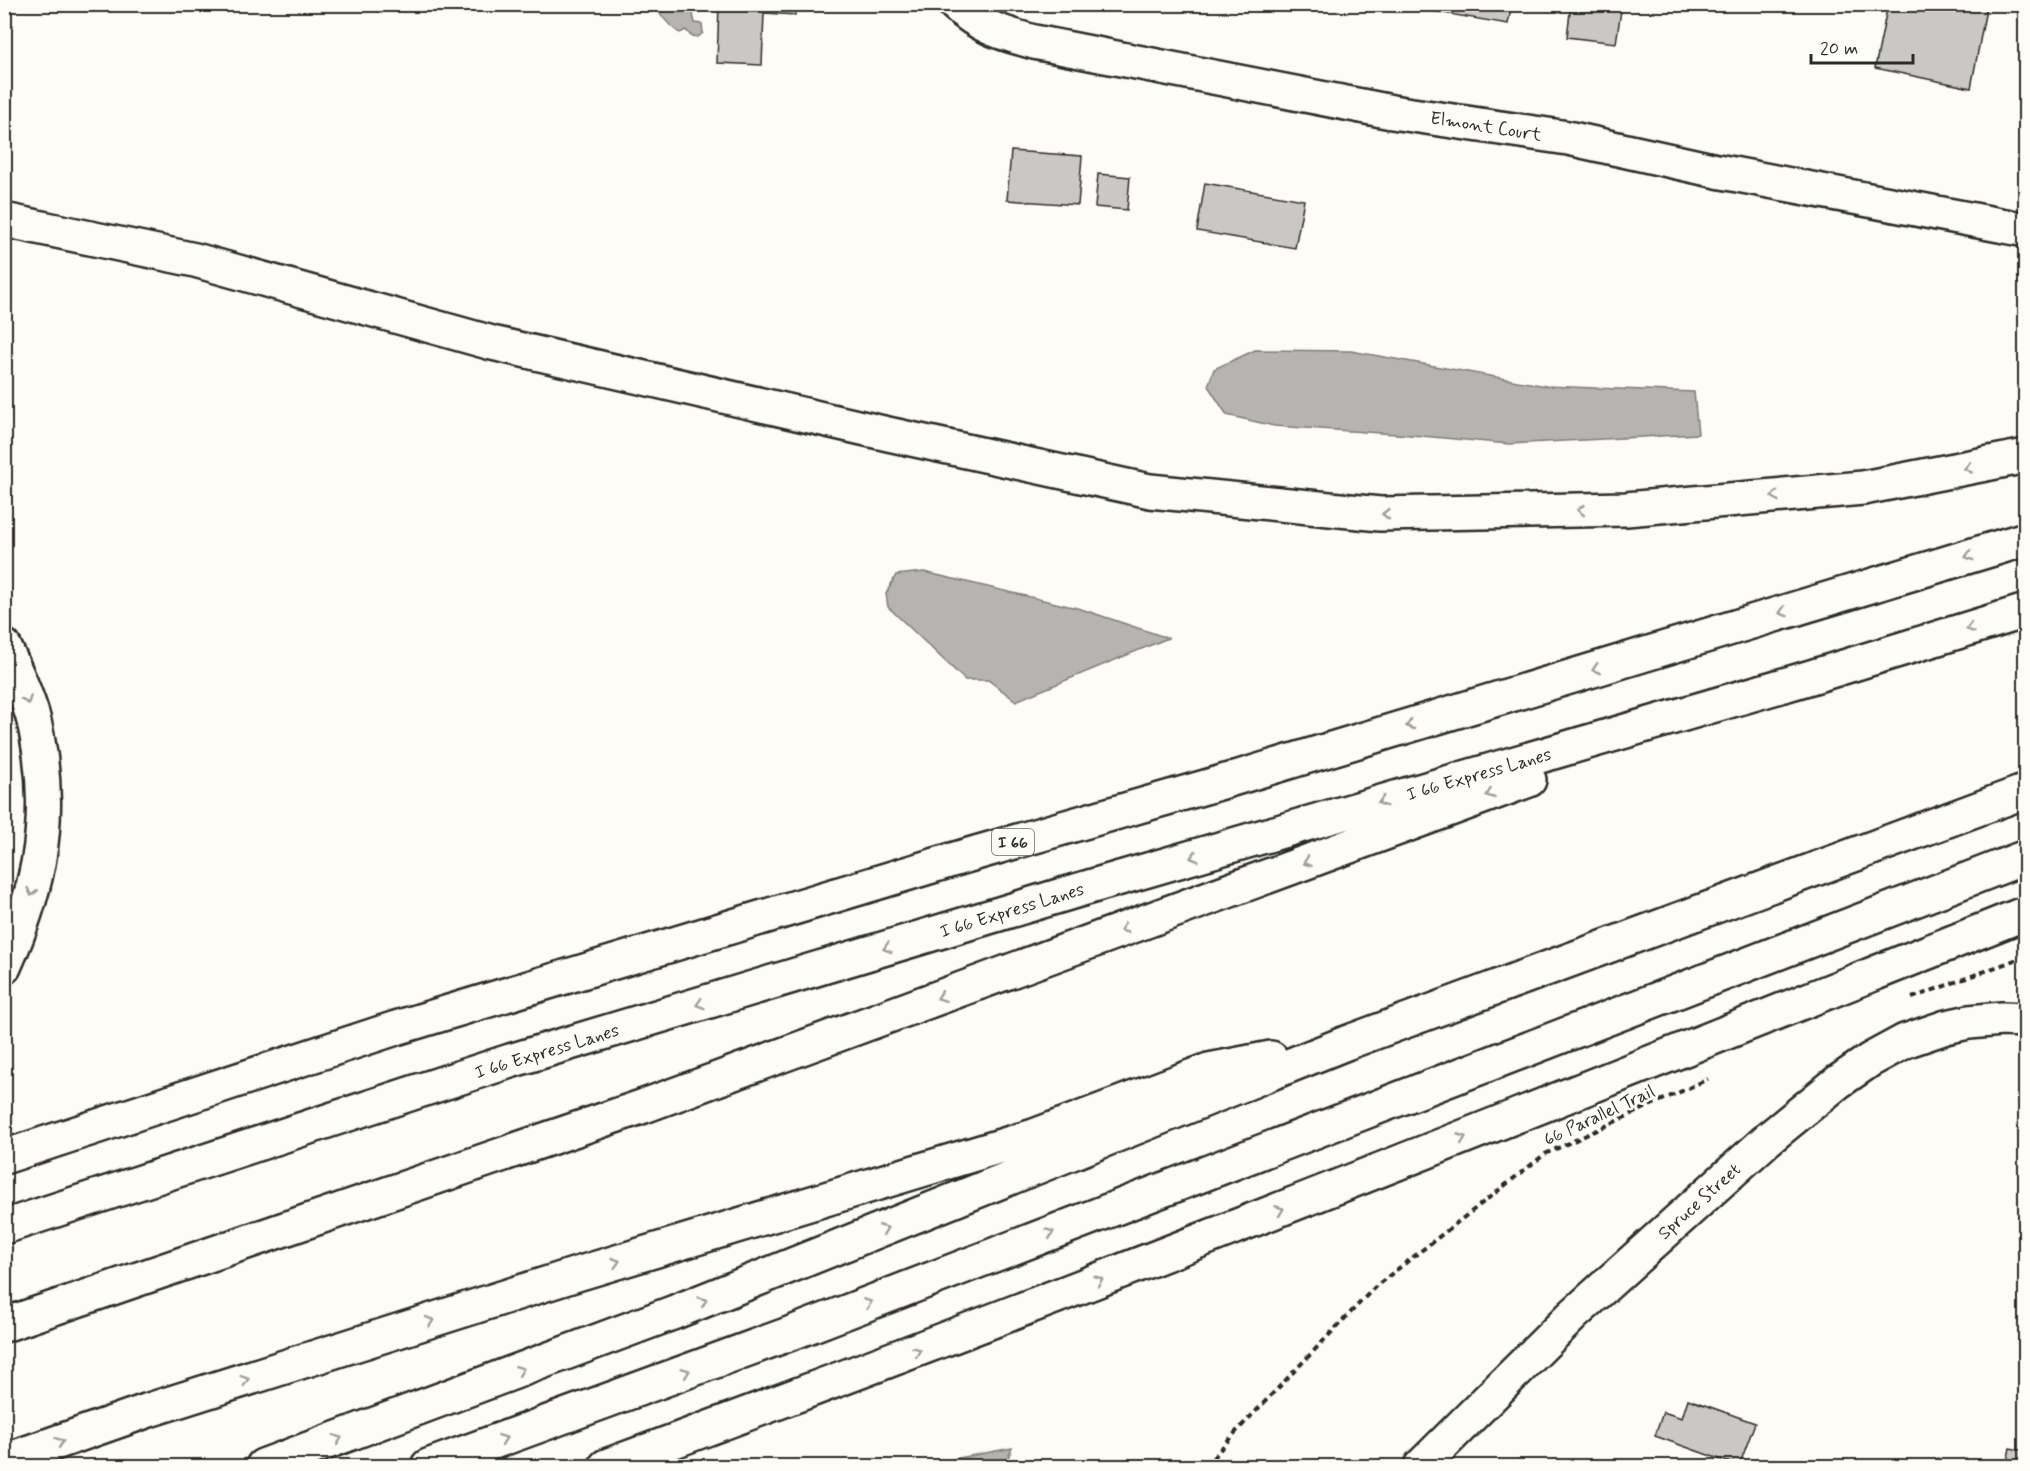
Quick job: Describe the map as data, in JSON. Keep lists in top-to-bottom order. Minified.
{"streets":{"main road":["Elmont Court","I 66 Express Lanes","I 66","Spruce Street"],"path":["66 Parallel Trail"]},"scale_bar":"20 m"}
